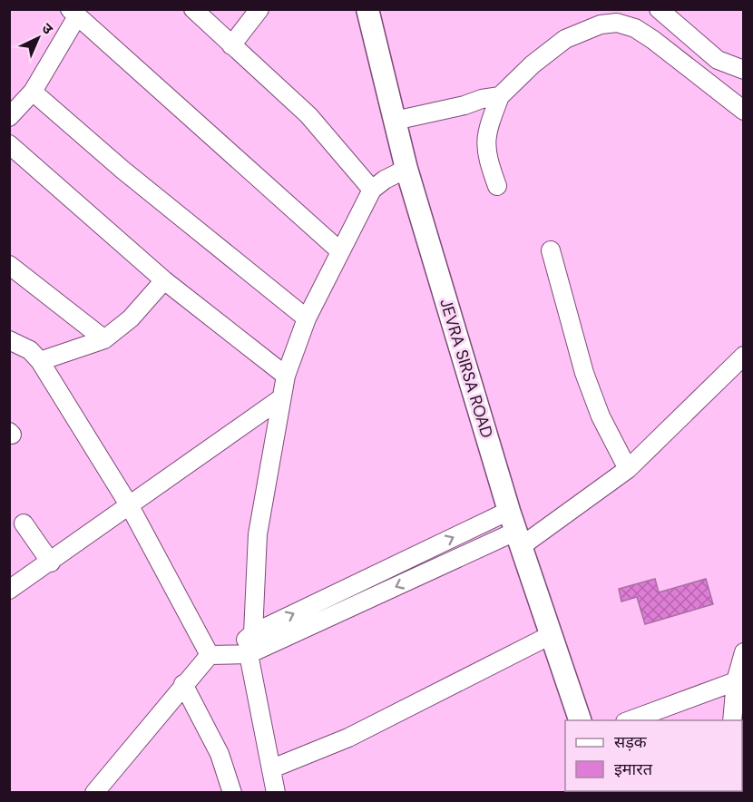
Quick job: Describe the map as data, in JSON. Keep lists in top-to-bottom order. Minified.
{"streets":{"street":["JEVRA SIRSA ROAD"]},"legend":["सड़क","इमारत"],"north":"top right"}
